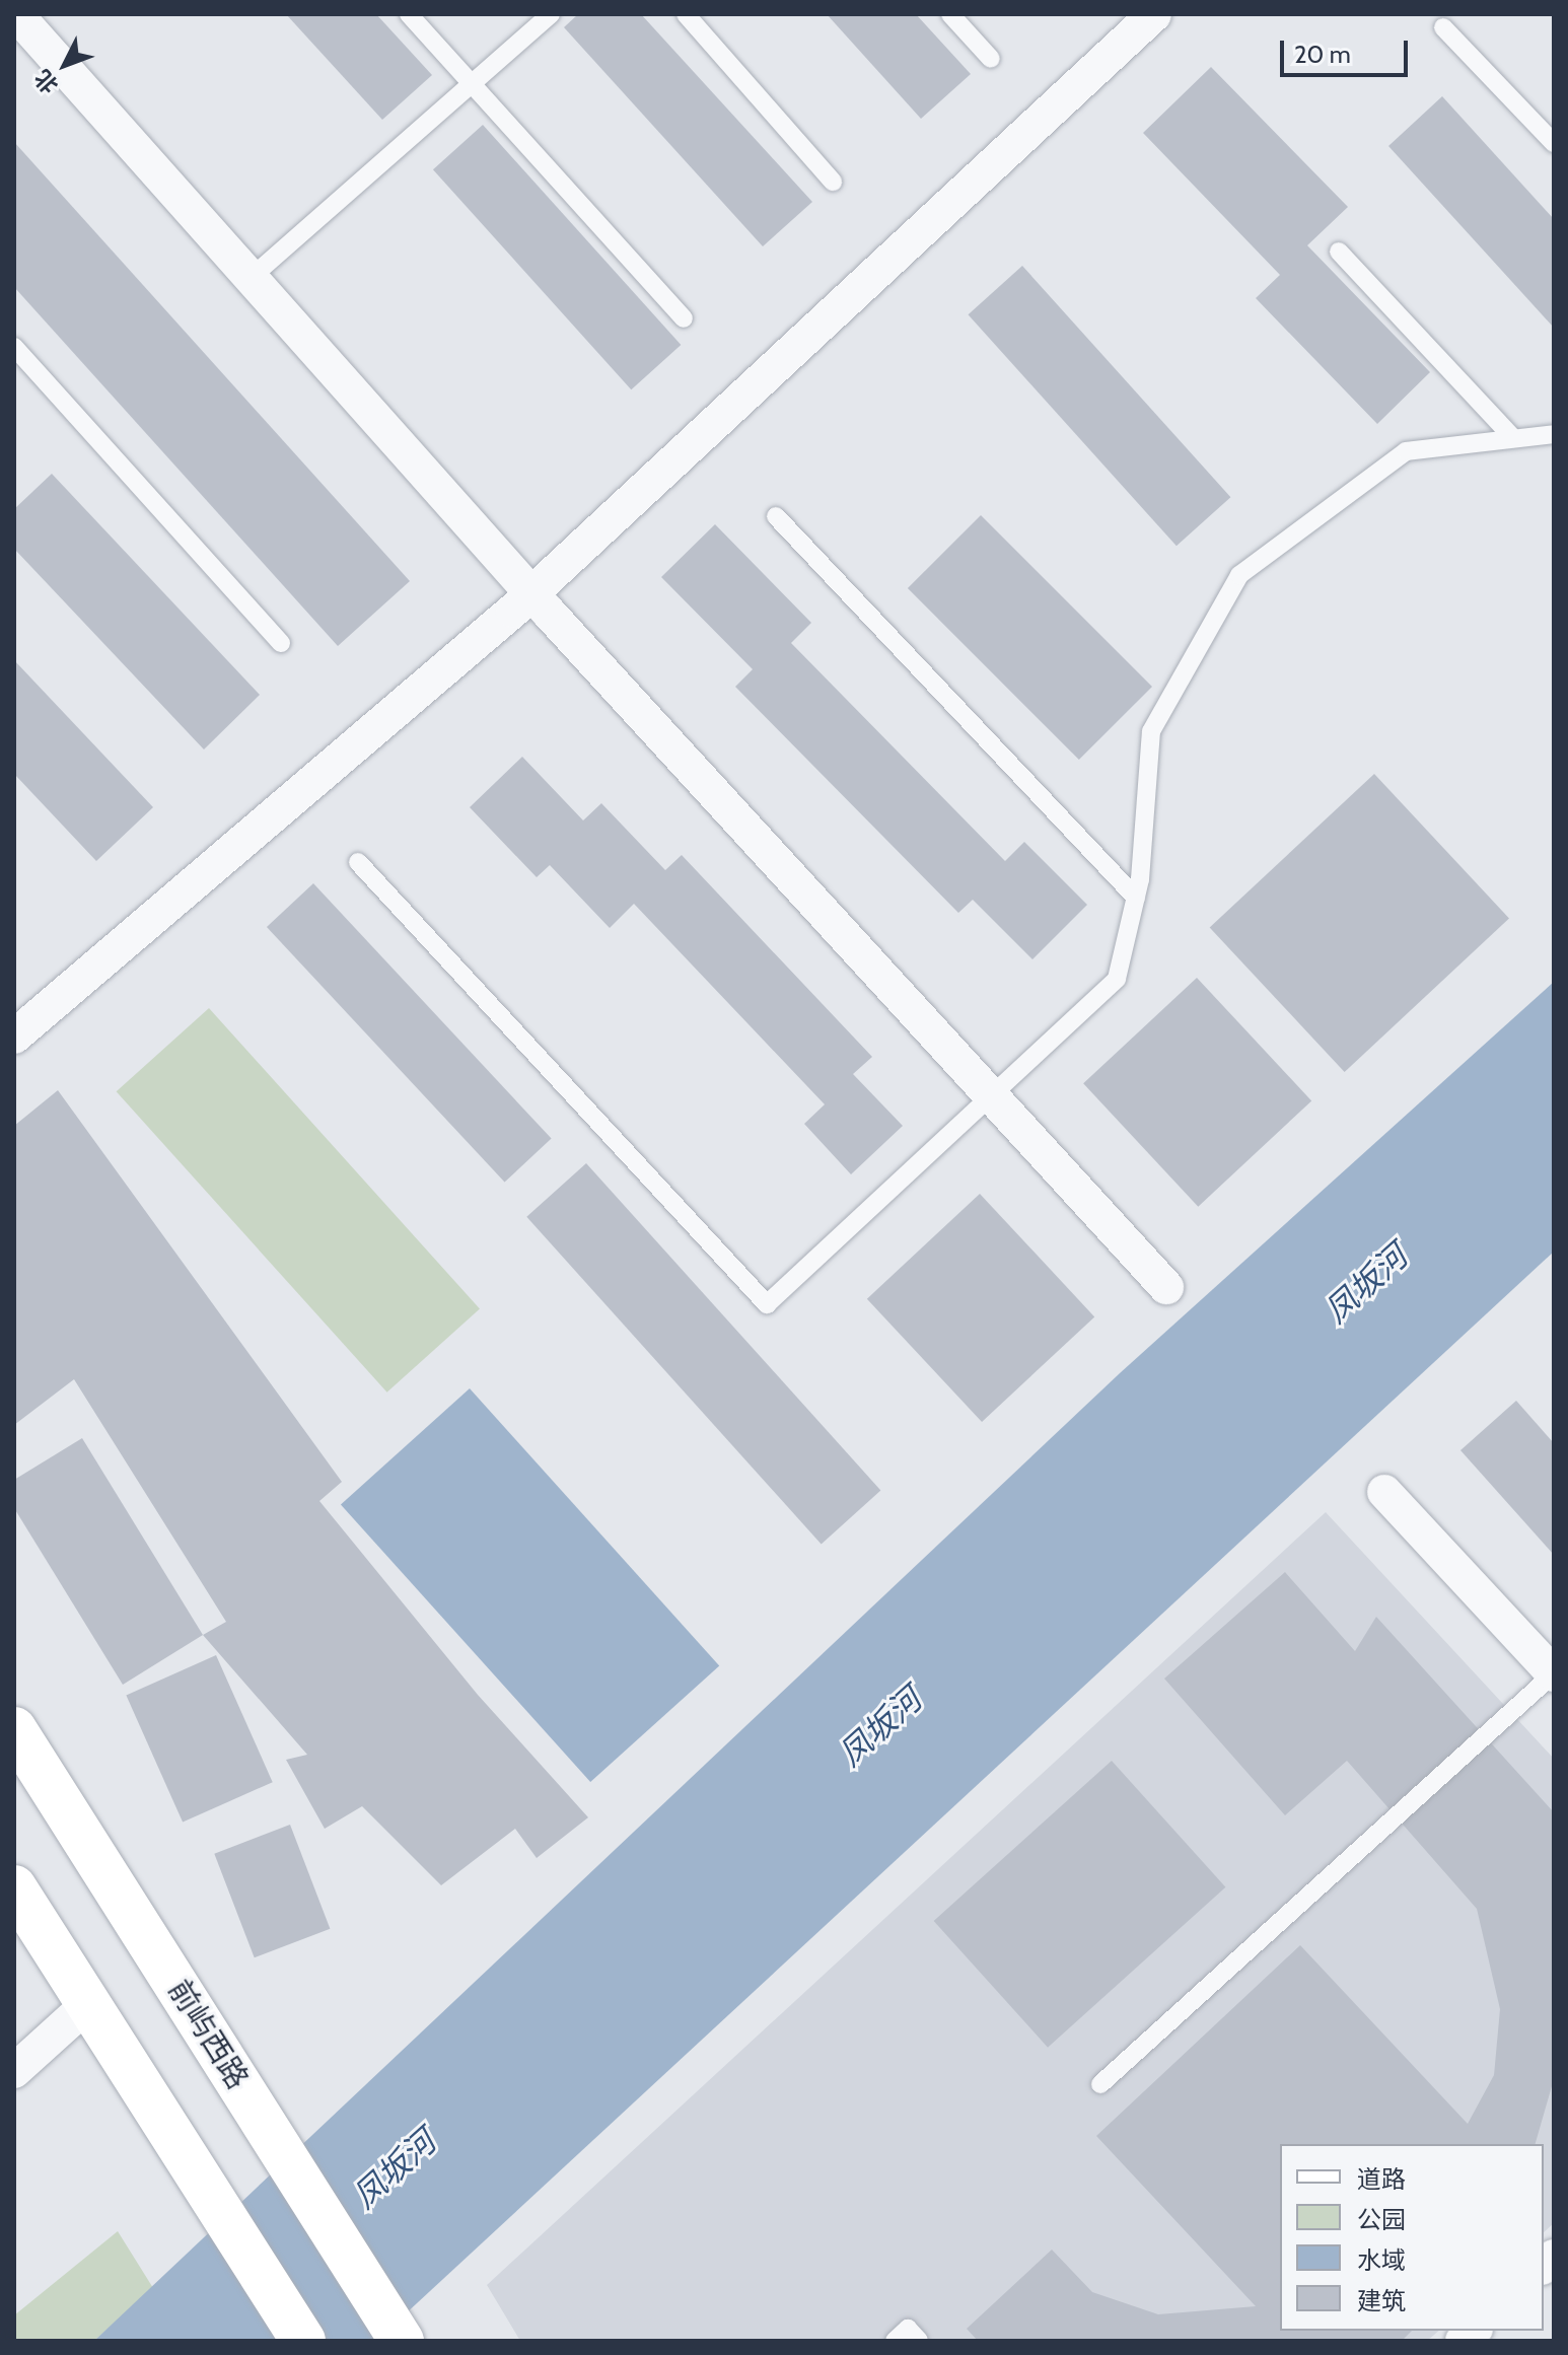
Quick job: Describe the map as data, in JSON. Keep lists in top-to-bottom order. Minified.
{"streets":{"main road":["前屿西路"]},"water":["凤坂河"],"legend":["道路","公园","水域","建筑"],"scale_bar":"20 m","north":"bottom left"}
